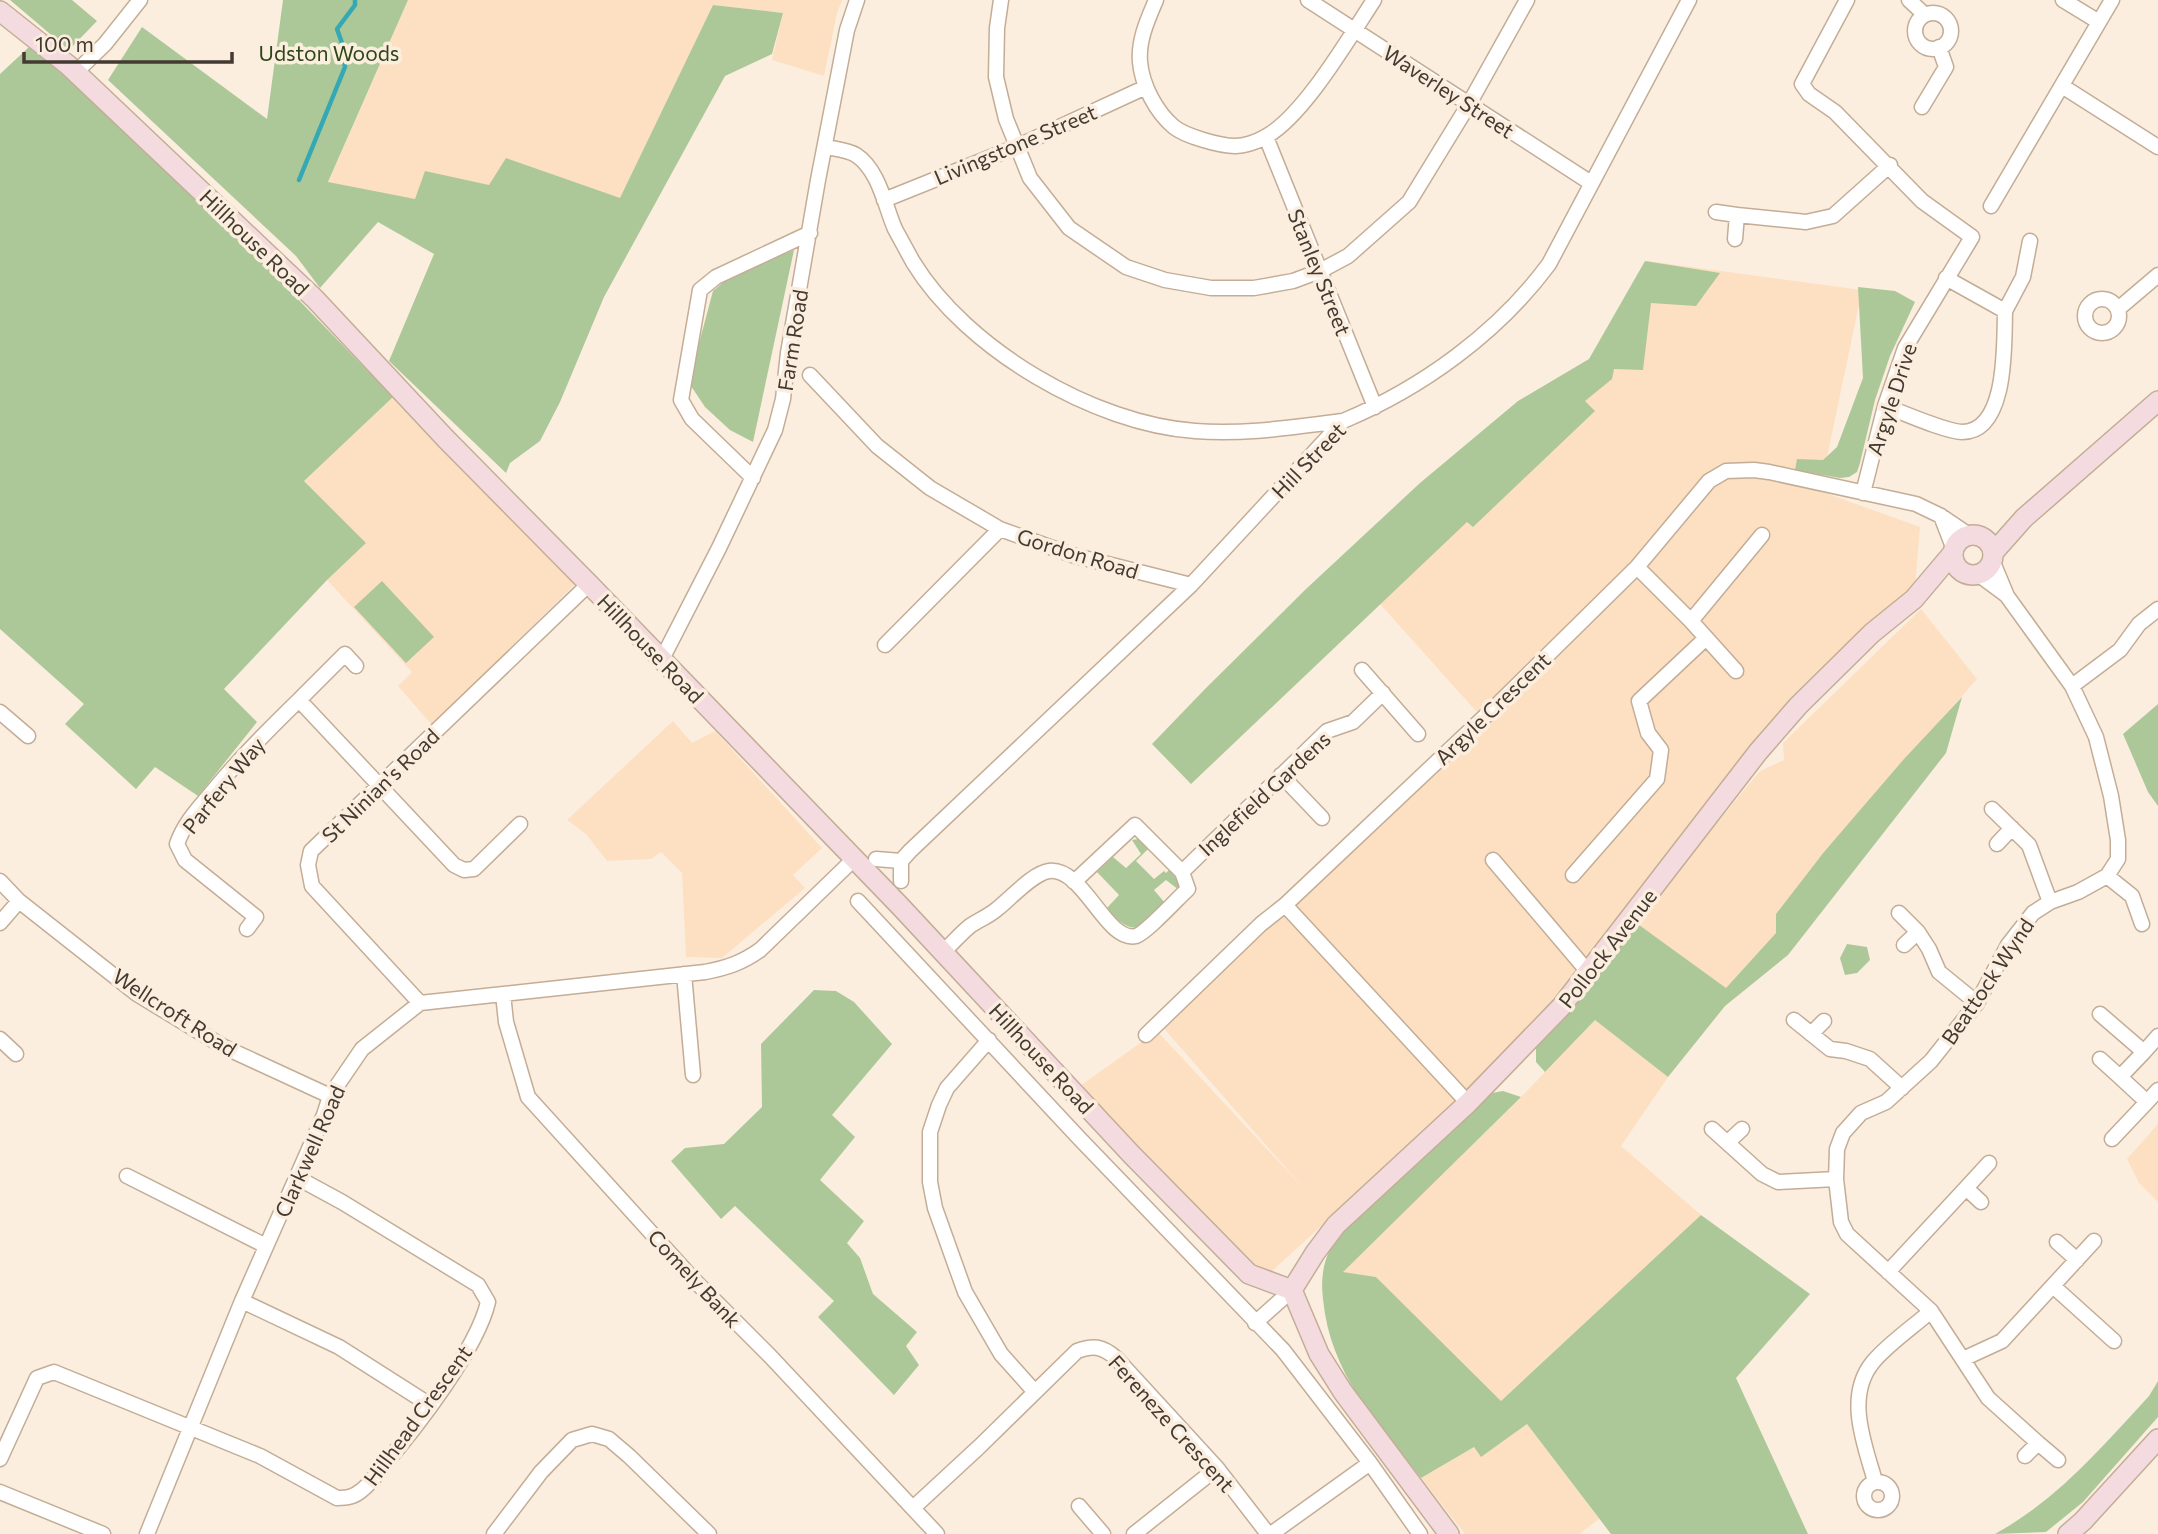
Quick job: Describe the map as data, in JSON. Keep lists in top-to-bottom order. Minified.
{"streets":{"street":["Waverley Street","Livingstone Street","Hillhouse Road","Stanley Street","Farm Road","Argyle Drive","Hill Street","Gordon Road","Argyle Crescent","Parfery Way","St Ninian's Road","Inglefield Gardens","Pollock Avenue","Beattock Wynd","Wellcroft Road","Clarkwell Road","Comely Bank","Hillhead Crescent","Fereneze Crescent"]},"crossings":[["Waverley Street","Hill Street"],["Hillhouse Road","Farm Road"],["Hillhouse Road","St Ninian's Road"],["Hillhouse Road","Pollock Avenue"],["Stanley Street","Hill Street"],["Argyle Drive","Argyle Crescent"],["Hill Street","Gordon Road"],["Argyle Crescent","Pollock Avenue"],["St Ninian's Road","Clarkwell Road"],["Wellcroft Road","Clarkwell Road"],["Clarkwell Road","Hillhead Crescent"],["Comely Bank","Fereneze Crescent"]],"parks":["Udston Woods"],"scale_bar":"100 m"}
